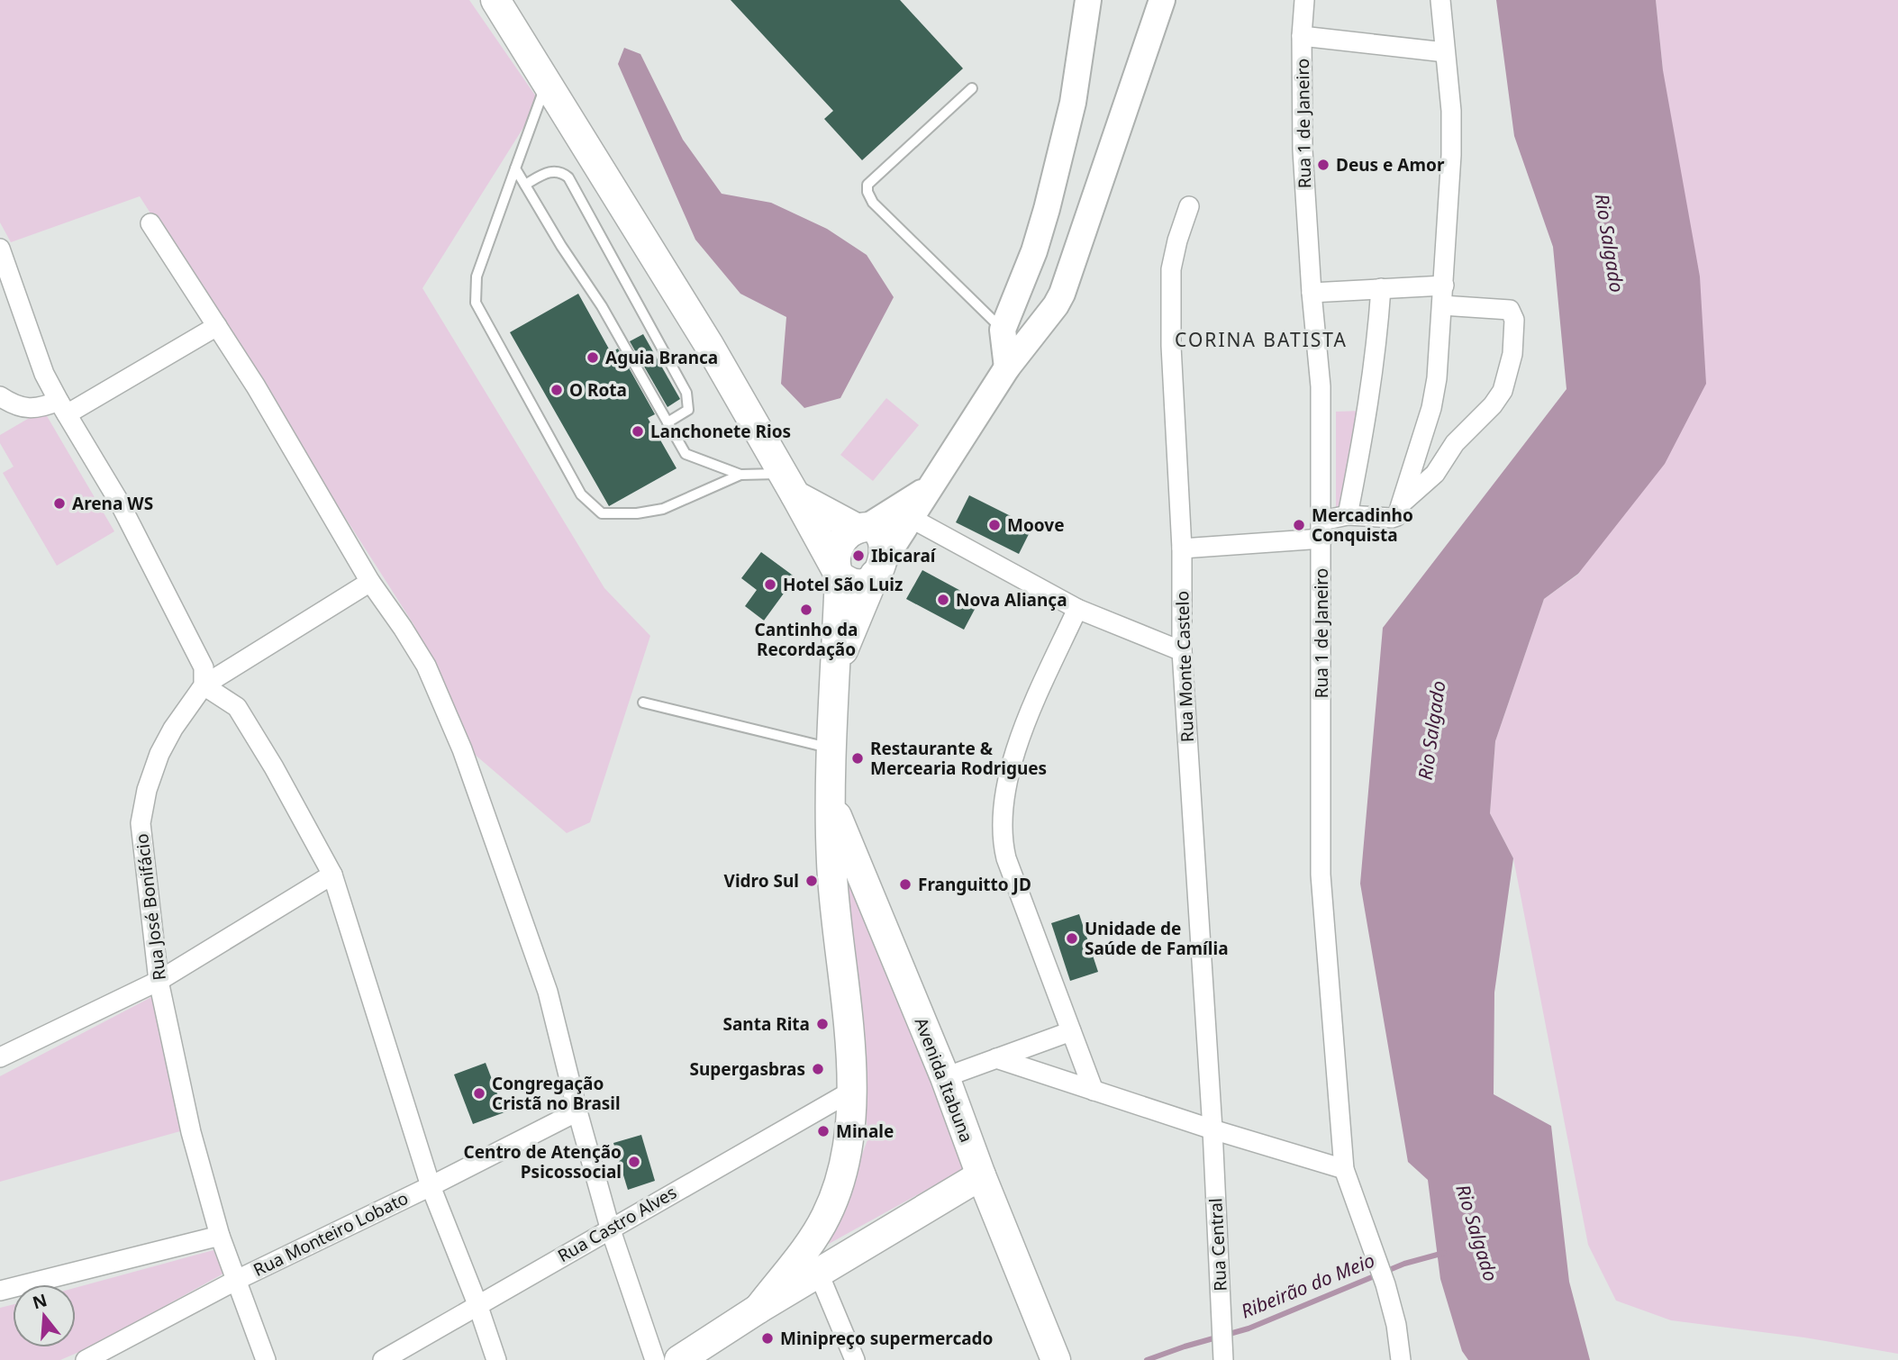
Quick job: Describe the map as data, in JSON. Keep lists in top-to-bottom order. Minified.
{"streets":{"main road":["Avenida Itabuna"],"street":["Rua 1 de Janeiro","Rua Monte Castelo","Rua José Bonifácio","Rua Castro Alves","Rua Monteiro Lobato","Rua Central"]},"crossings":[["Rua Monte Castelo","Rua Central"],["Rua José Bonifácio","Rua Monteiro Lobato"]],"districts":["CORINA BATISTA"],"water":["Rio Salgado","Ribeirão do Meio"],"places":["Deus e Amor","Aguia Branca","O Rota","Lanchonete Rios","Arena WS","Moove","Mercadinho Conquista","Ibicaraí","Hotel São Luiz","Nova Aliança","Cantinho da Recordação","Restaurante & Mercearia Rodrigues","Vidro Sul","Franguitto JD","Unidade de Saúde de Família","Santa Rita","Supergasbras","Congregação Cristã no Brasil","Minale","Centro de Atenção Psicossocial","Minipreço supermercado"],"north":"top"}
